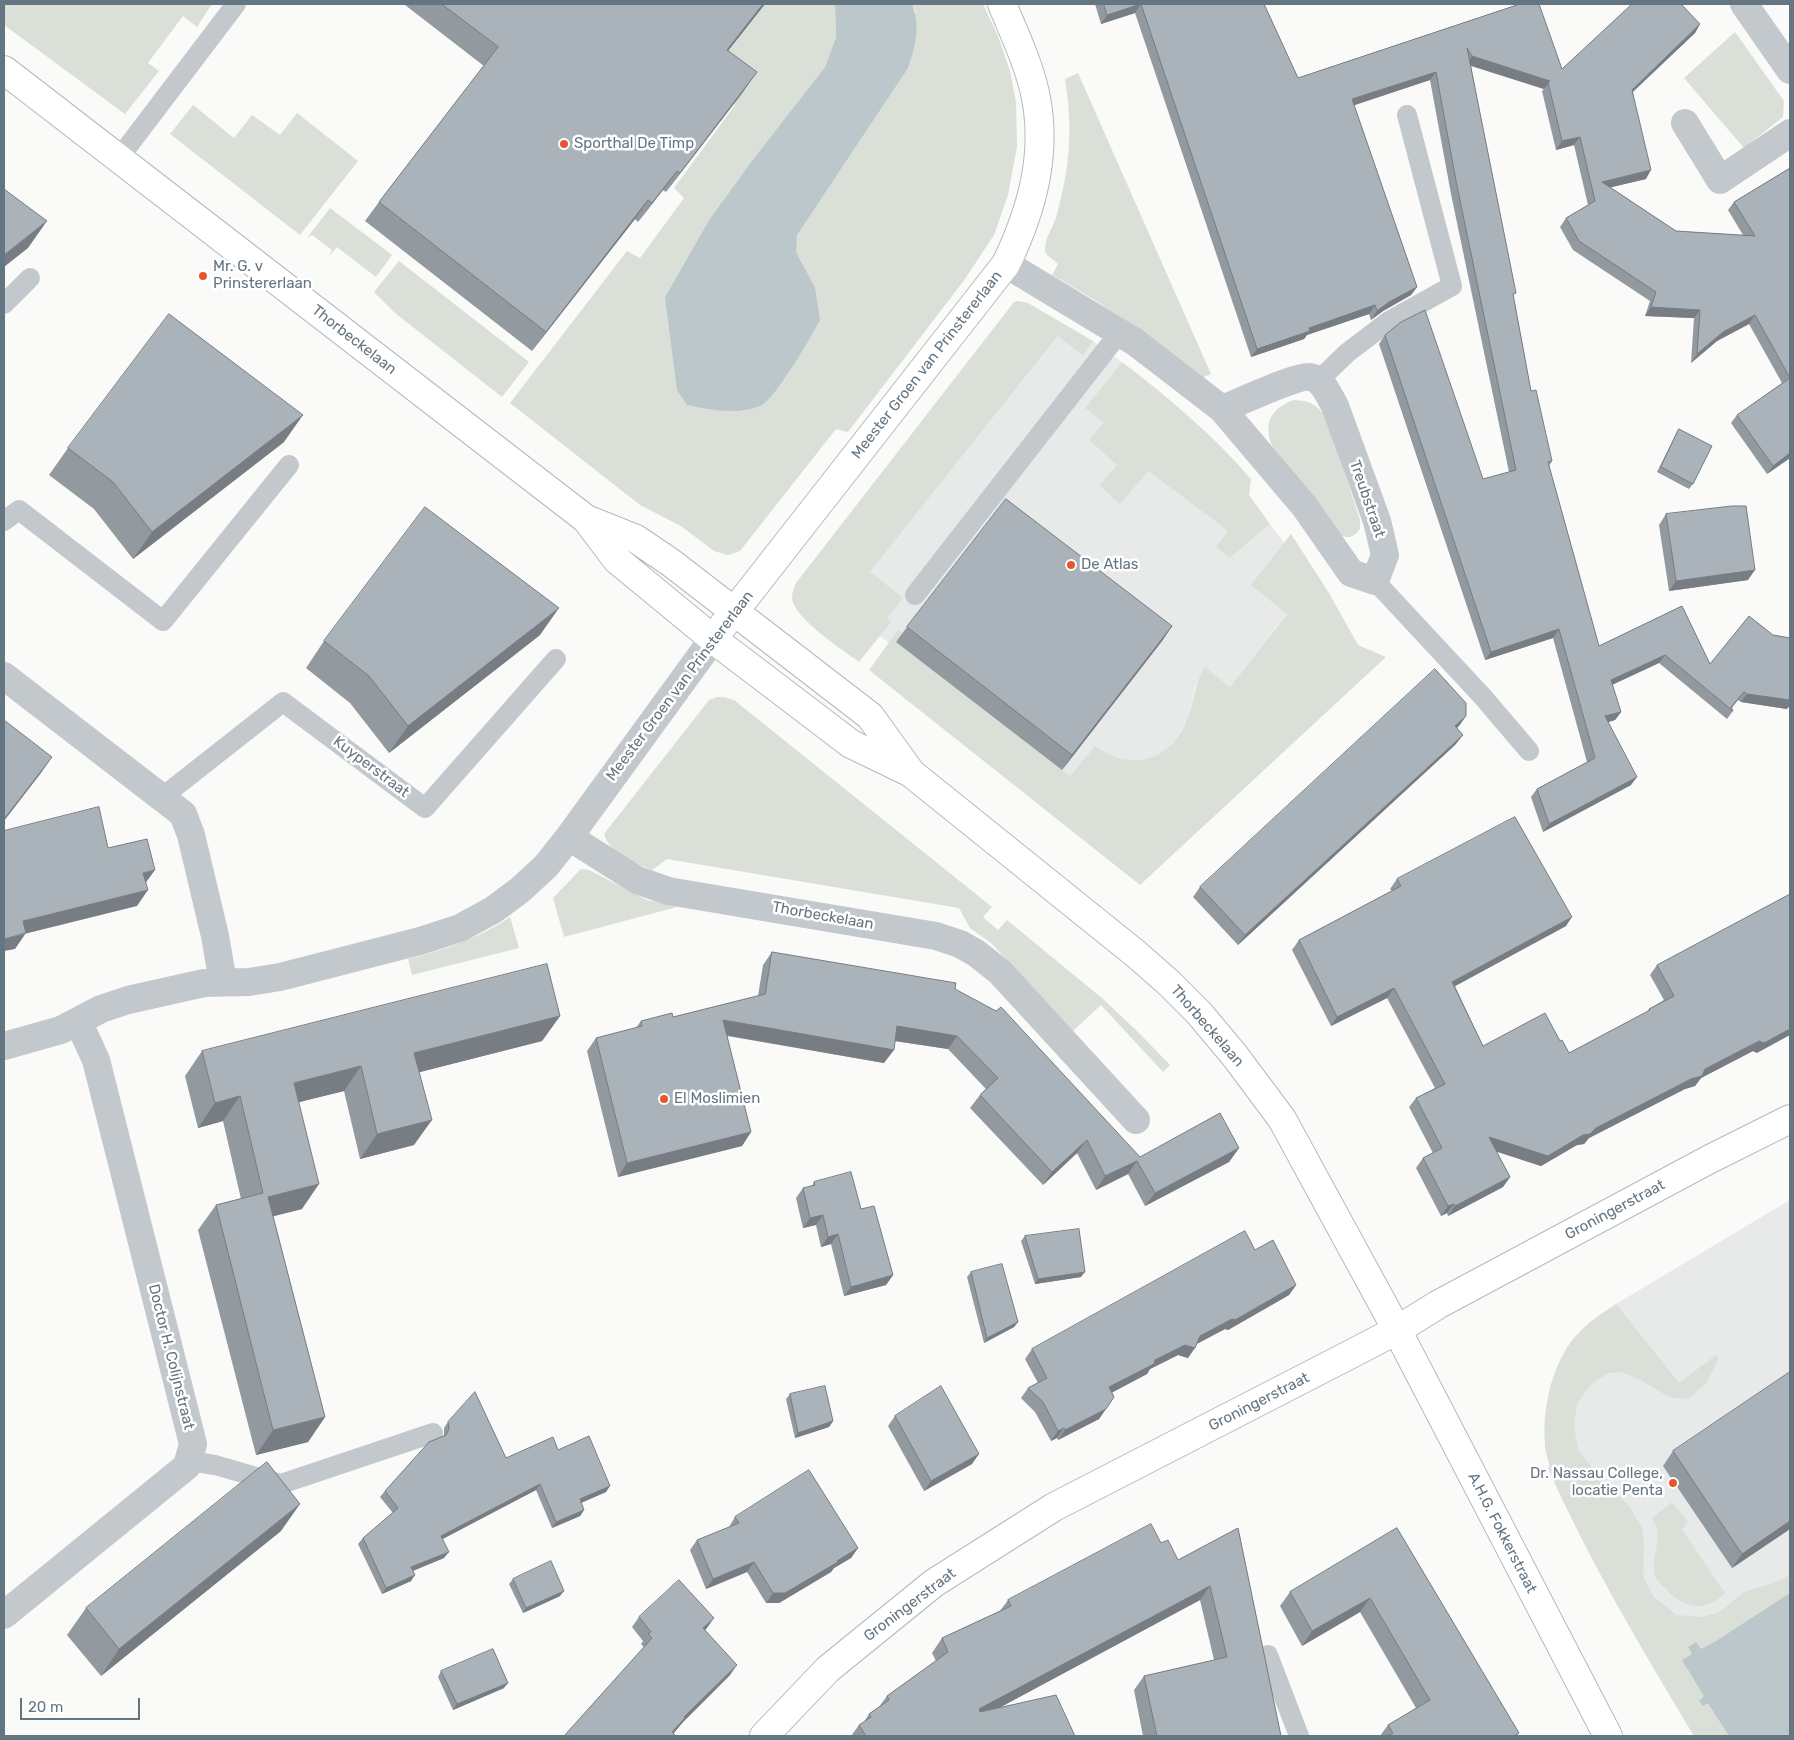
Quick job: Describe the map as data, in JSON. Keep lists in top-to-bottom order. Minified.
{"streets":{"street":["Thorbeckelaan","Meester Groen van Prinstererlaan","Treubstraat","Groningerstraat","Doctor H. Colijnstraat","A.H.G. Fokkerstraat"],"lane":["Kuyperstraat"]},"crossings":[["Thorbeckelaan","Meester Groen van Prinstererlaan"],["Thorbeckelaan","Groningerstraat"],["Thorbeckelaan","A.H.G. Fokkerstraat"],["Meester Groen van Prinstererlaan","Doctor H. Colijnstraat"],["Groningerstraat","A.H.G. Fokkerstraat"]],"places":["Sporthal De Timp","Mr. G. v Prinstererlaan","De Atlas","El Moslimien","Dr. Nassau College, locatie Penta"],"scale_bar":"20 m"}
